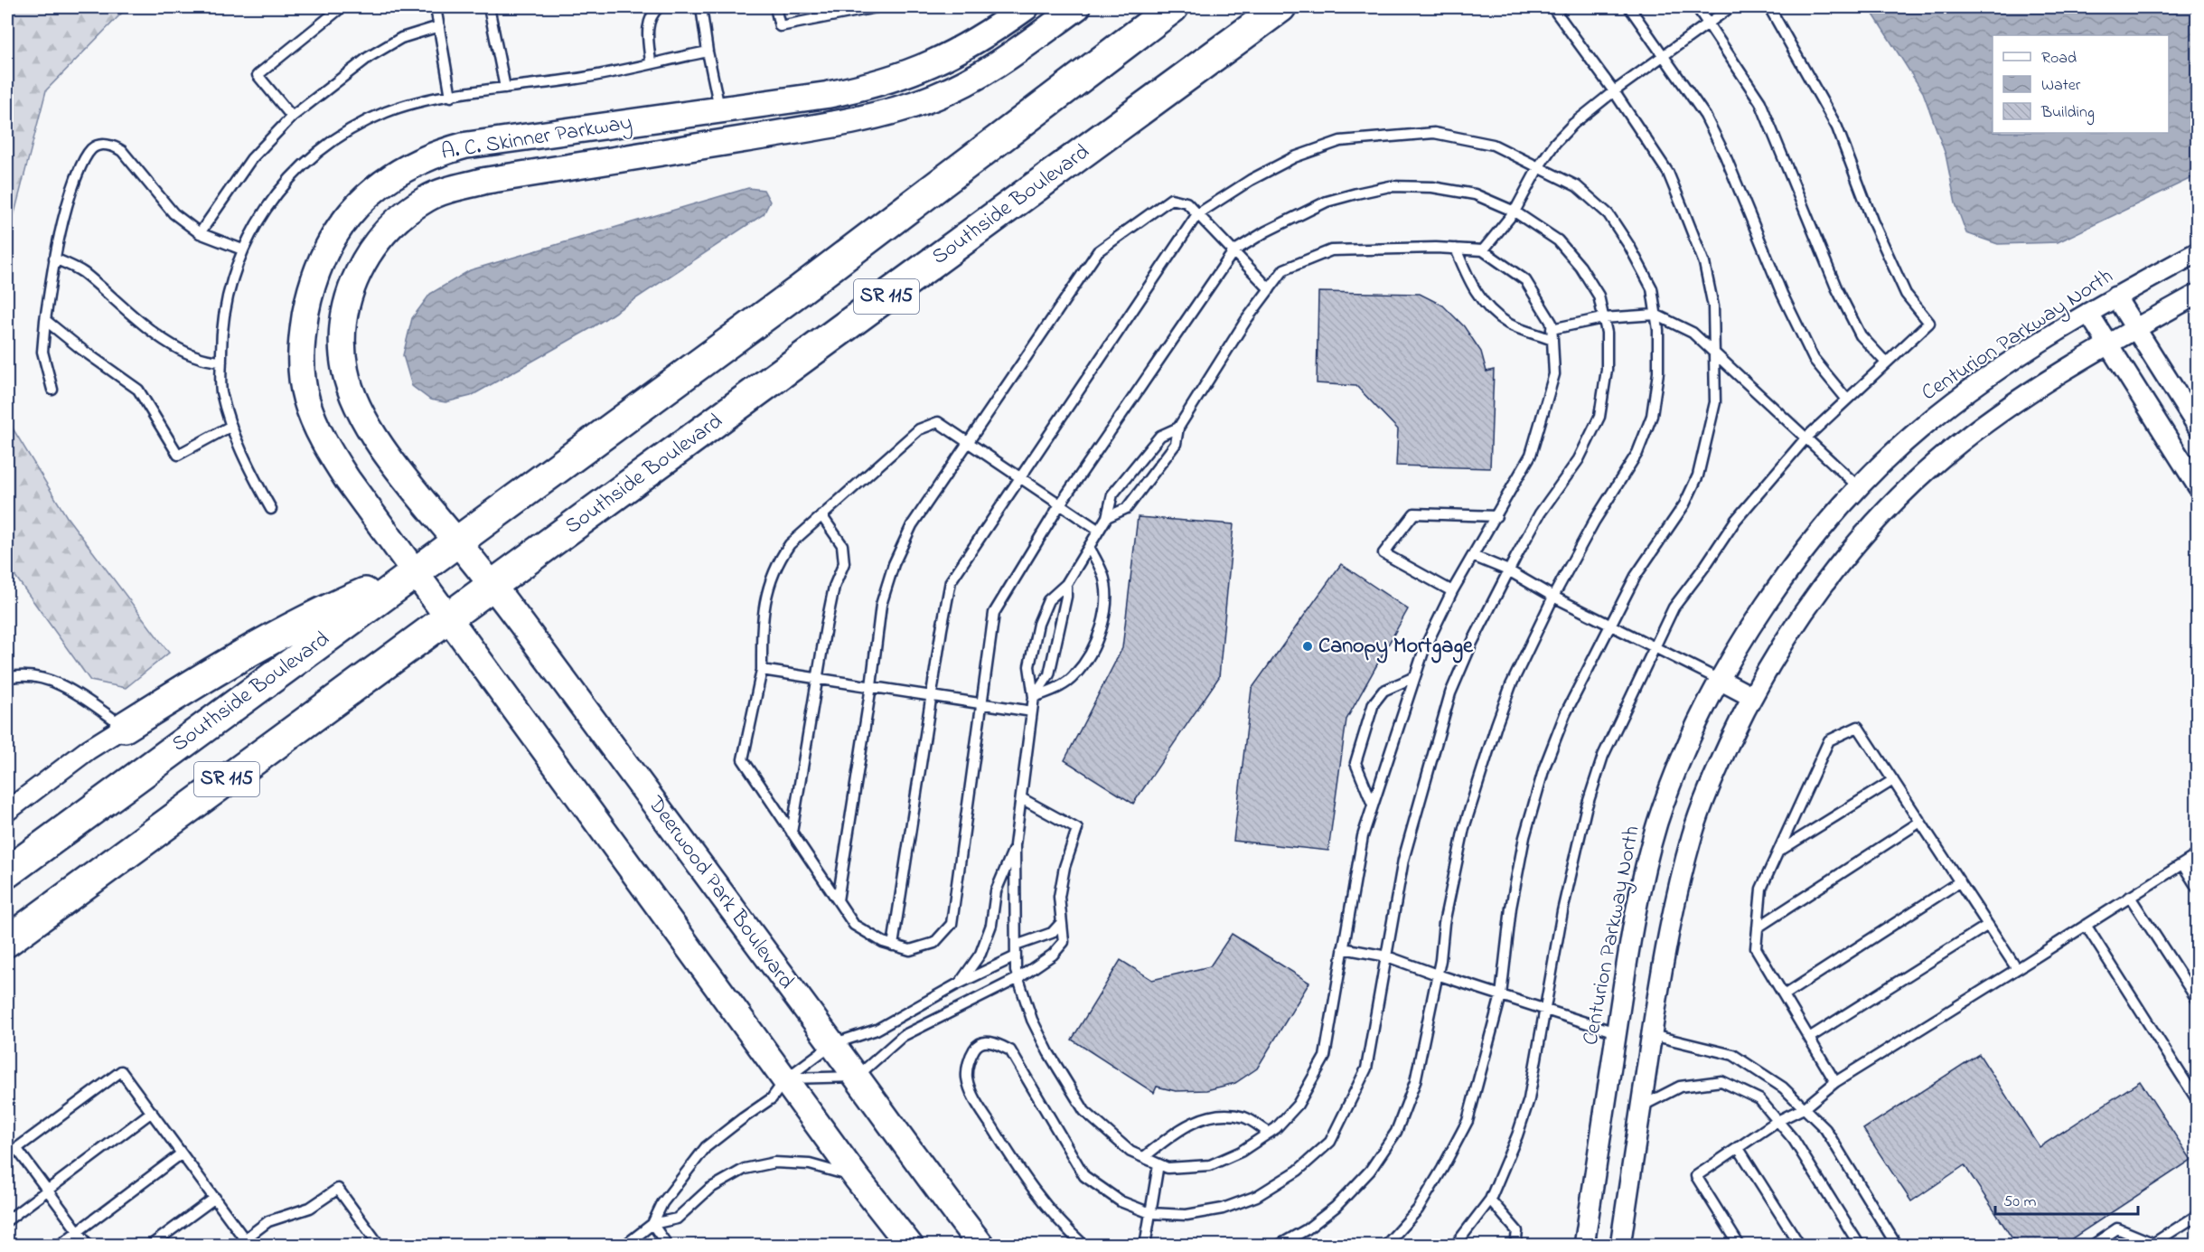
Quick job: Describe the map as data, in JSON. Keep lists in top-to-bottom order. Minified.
{"streets":{"highway":["Southside Boulevard","SR 115"],"main road":["A. C. Skinner Parkway","Deerwood Park Boulevard"],"street":["Centurion Parkway North"]},"crossings":[["A. C. Skinner Parkway","Southside Boulevard"],["A. C. Skinner Parkway","Deerwood Park Boulevard"],["Southside Boulevard","Deerwood Park Boulevard"]],"places":["Canopy Mortgage"],"legend":["Road","Water","Building"],"scale_bar":"50 m"}
